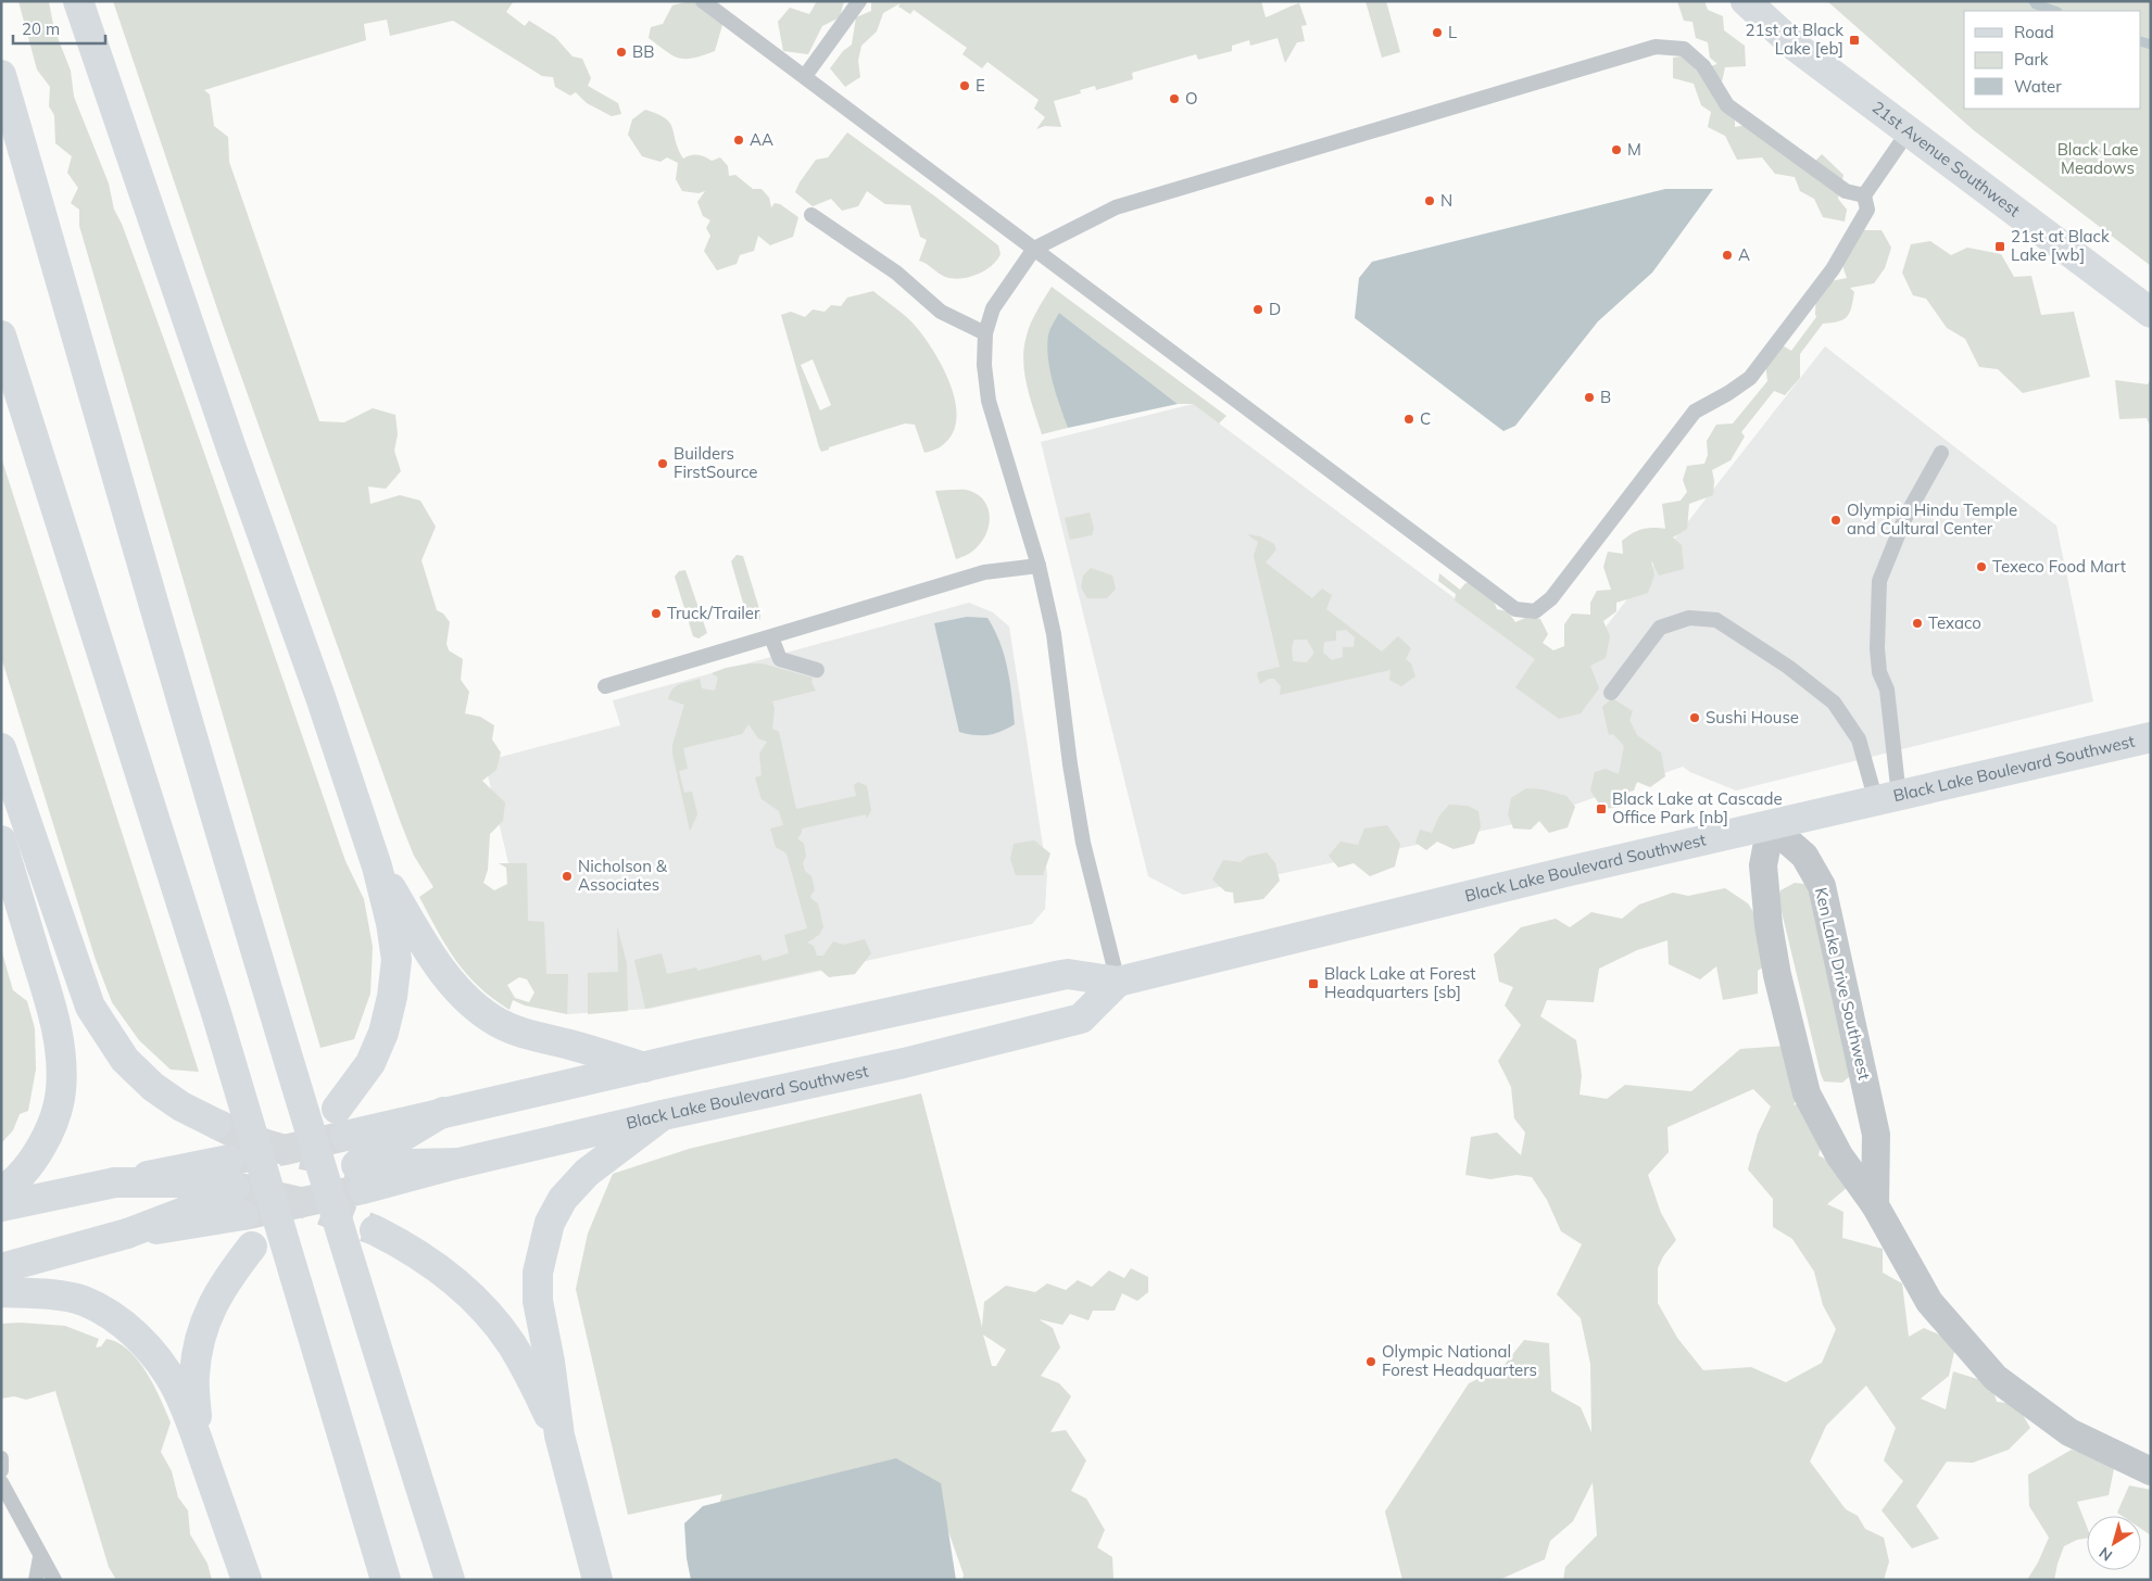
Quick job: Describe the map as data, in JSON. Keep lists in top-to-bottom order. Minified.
{"streets":{"main road":["21st Avenue Southwest","Black Lake Boulevard Southwest"],"street":["Ken Lake Drive Southwest"]},"crossings":[["Black Lake Boulevard Southwest","Ken Lake Drive Southwest"]],"parks":["Black Lake Meadows"],"places":{"other":["L","BB","E","O","AA","M","N","A","D","B","C","Builders FirstSource","Olympia Hindu Temple and Cultural Center","Texeco Food Mart","Truck/Trailer","Texaco","Sushi House","Nicholson & Associates","Olympic National Forest Headquarters"],"transit":["21st at Black Lake [eb]","21st at Black Lake [wb]","Black Lake at Cascade Office Park [nb]","Black Lake at Forest Headquarters [sb]"]},"legend":["Road","Park","Water"],"scale_bar":"20 m","north":"bottom left"}
